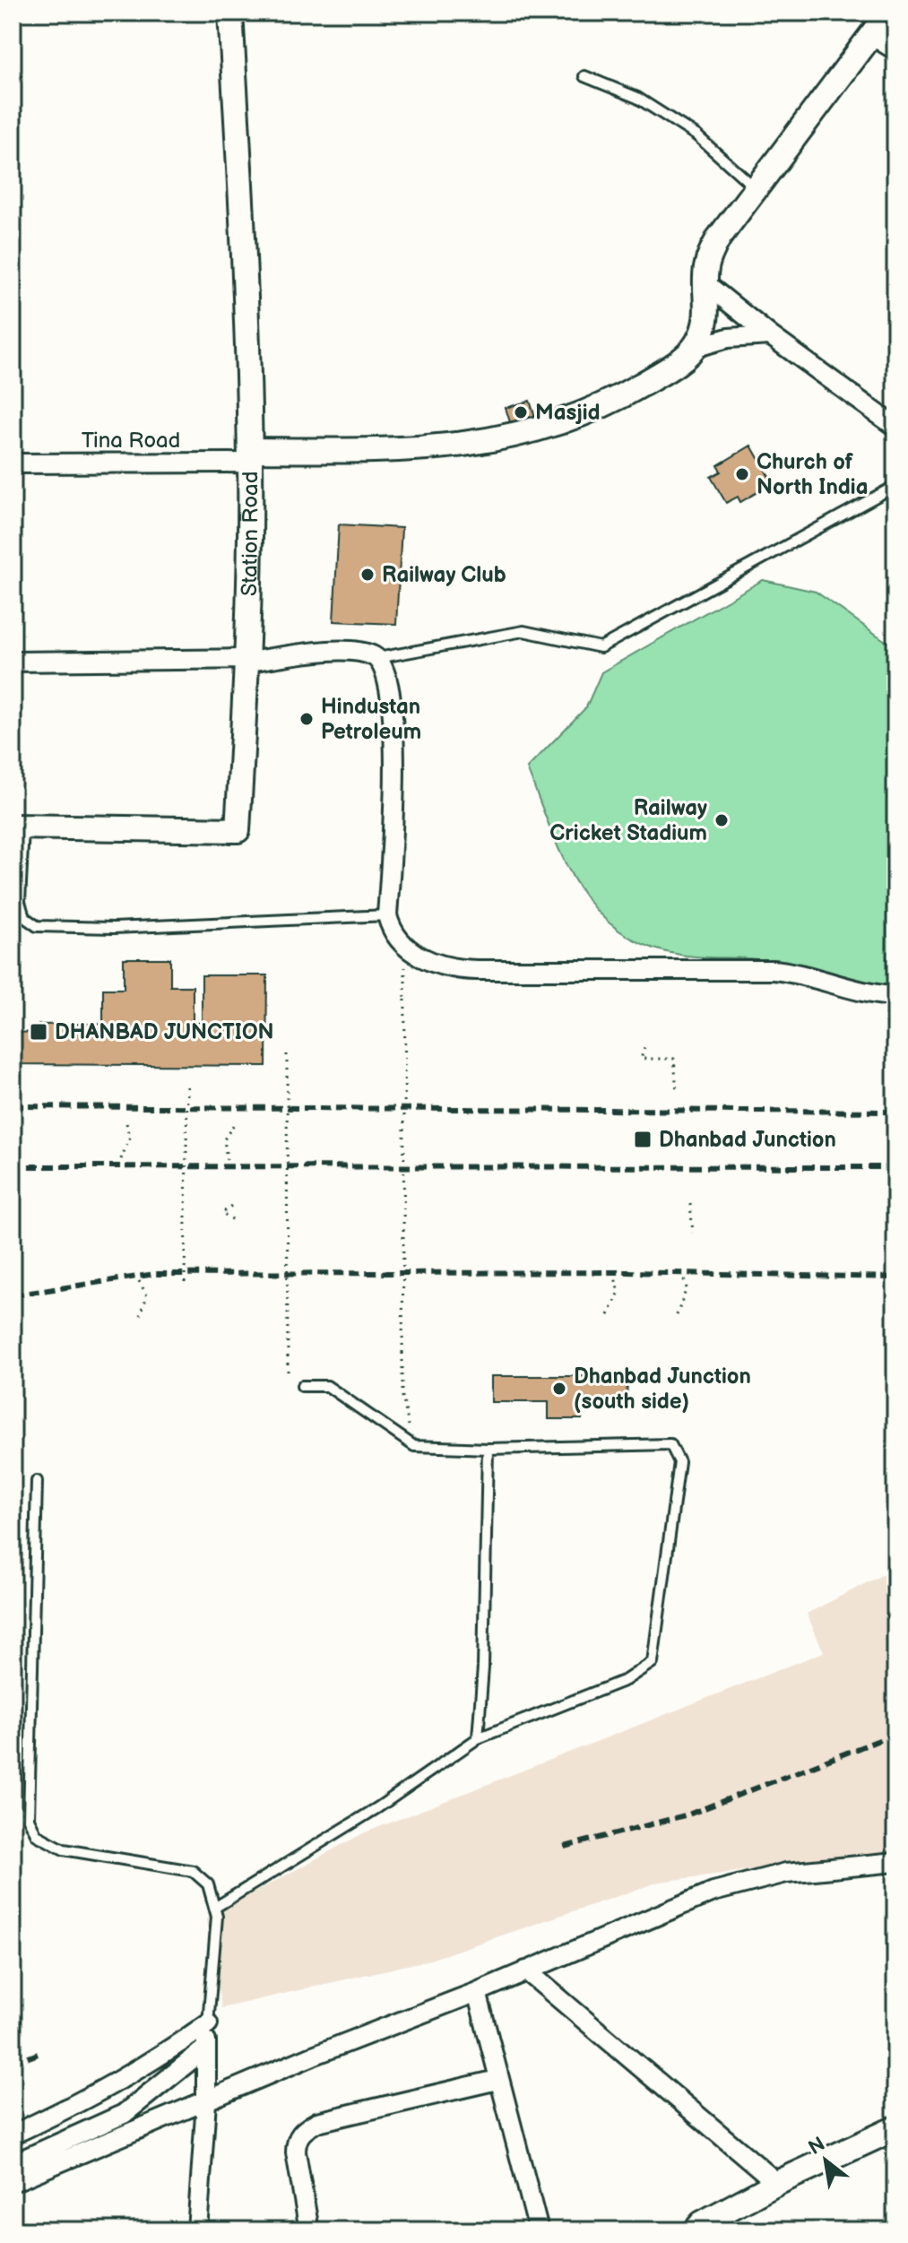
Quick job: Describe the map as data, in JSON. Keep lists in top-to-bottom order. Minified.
{"streets":{"street":["Tina Road","Station Road"]},"crossings":[["Tina Road","Station Road"]],"places":{"other":["Masjid","Church of North India","Railway Club","Hindustan Petroleum","Railway Cricket Stadium","Dhanbad Junction (south side)"],"transit":["DHANBAD JUNCTION","Dhanbad Junction"]},"north":"top left"}
